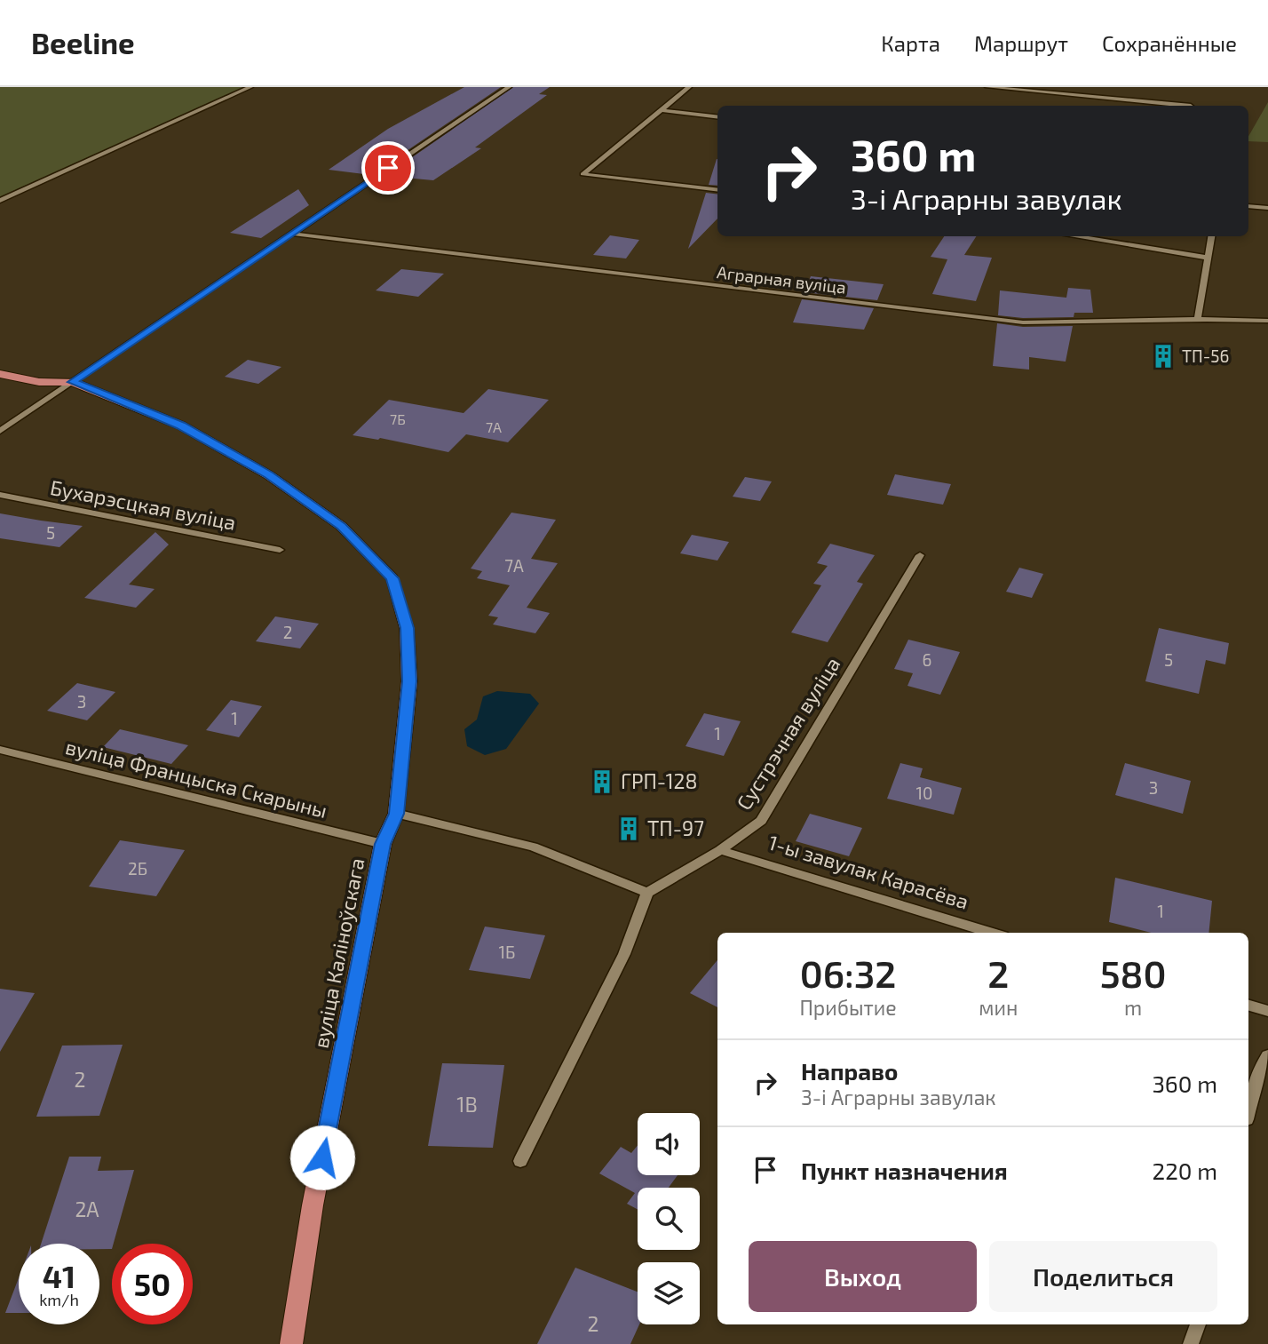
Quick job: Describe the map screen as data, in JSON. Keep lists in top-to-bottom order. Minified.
{"streets":{"main road":["вуліца Каліноўскага"],"street":["Аграрная вуліца","Бухарэсцкая вуліца","Сустрэчная вуліца","вуліца Францыска Скарыны","1-ы завулак Карасёва"]},"crossings":[["Сустрэчная вуліца","1-ы завулак Карасёва"],["вуліца Францыска Скарыны","вуліца Каліноўскага"]],"places":{"building":["ТП-56","ГРП-128","ТП-97"]},"house_numbers":["7Б","7А","5","7А","2","6","5","3","1","1","3","10","2Б","1","1Б","2","1В","2А","2"],"page":{"header":"Beeline","nav":["Карта","Маршрут","Сохранённые"],"turn":["360 m","3-і Аграрны завулак"],"eta":["06:32","Прибытие","2","мин","580","m"],"list":[{"name":"Направо","note":"3-і Аграрны завулак","value":"360 m"},{"name":"Пункт назначения","value":"220 m"}],"buttons":["Выход","Поделиться"],"speed":"41 km/h","limit":"50"}}
